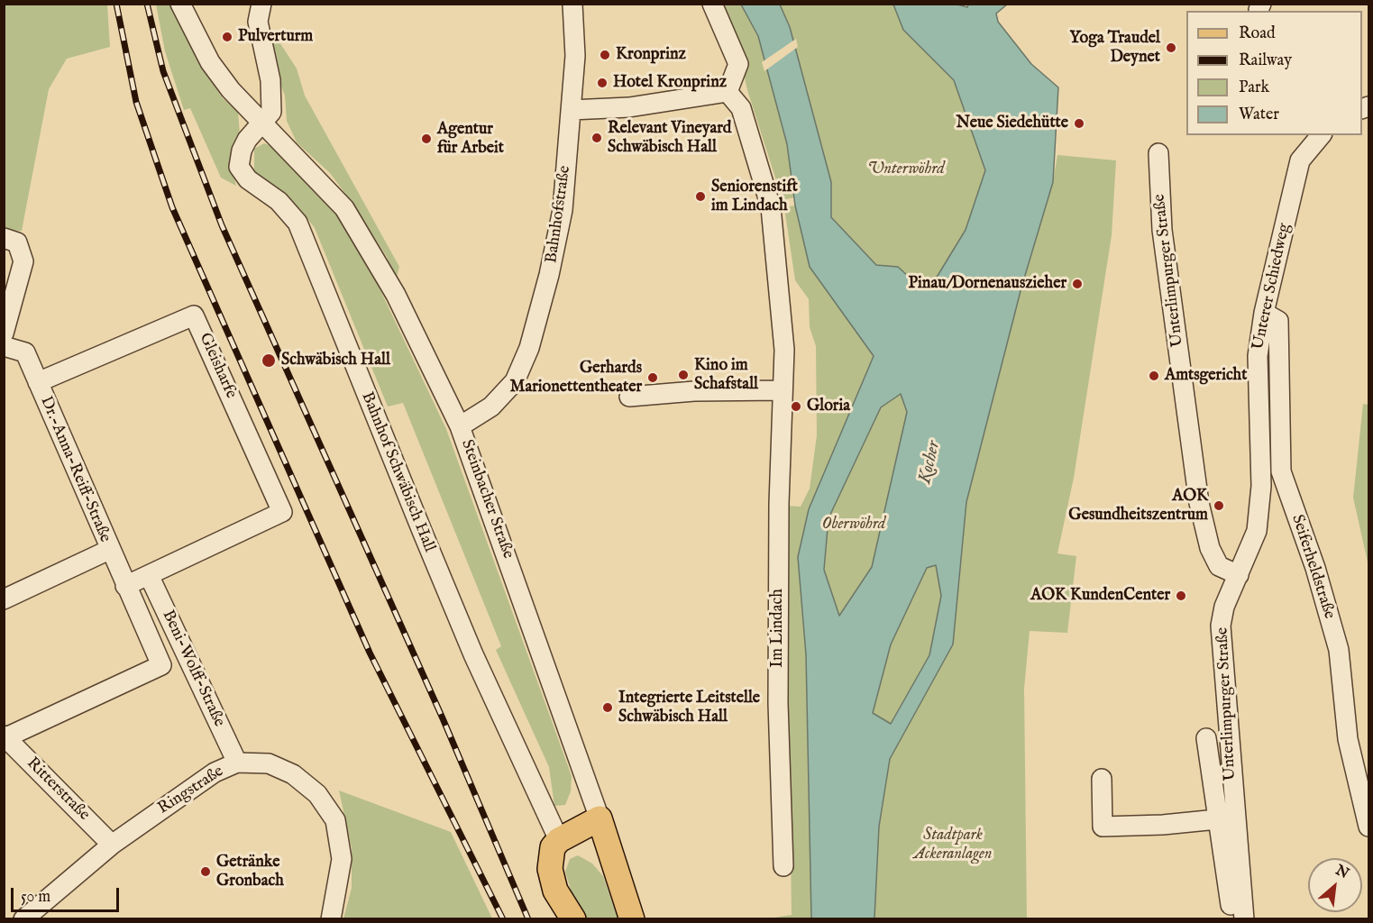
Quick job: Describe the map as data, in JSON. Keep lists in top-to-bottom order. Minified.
{"streets":{"main road":["Steinbacher Straße"],"street":["Bahnhofstraße","Unterlimpurger Straße","Unterer Schiedweg","Gleisharfe","Dr.-Anna-Reiff-Straße","Bahnhof Schwäbisch Hall","Seiferheldstraße","Im Lindach","Beni-Wolff-Straße","Ritterstraße","Ringstraße"]},"crossings":[["Bahnhofstraße","Steinbacher Straße"],["Unterlimpurger Straße","Unterer Schiedweg"],["Unterer Schiedweg","Seiferheldstraße"],["Gleisharfe","Dr.-Anna-Reiff-Straße"],["Gleisharfe","Beni-Wolff-Straße"],["Dr.-Anna-Reiff-Straße","Ritterstraße"],["Bahnhof Schwäbisch Hall","Steinbacher Straße"],["Beni-Wolff-Straße","Ringstraße"],["Ritterstraße","Ringstraße"]],"water":["Kocher"],"parks":["Unterwöhrd","Oberwöhrd","Stadtpark Ackeranlagen"],"places":["Pulverturm","Yoga Traudel Deynet","Kronprinz","Hotel Kronprinz","Neue Siedehütte","Relevant Vineyard Schwäbisch Hall","Agentur für Arbeit","Seniorenstift im Lindach","Pinau/Dornenauszieher","Schwäbisch Hall","Kino im Schafstall","Amtsgericht","Gerhards Marionettentheater","Gloria","AOK Gesundheitszentrum","AOK KundenCenter","Integrierte Leitstelle Schwäbisch Hall","Getränke Gronbach"],"legend":["Road","Railway","Park","Water"],"scale_bar":"50 m","north":"top right"}
